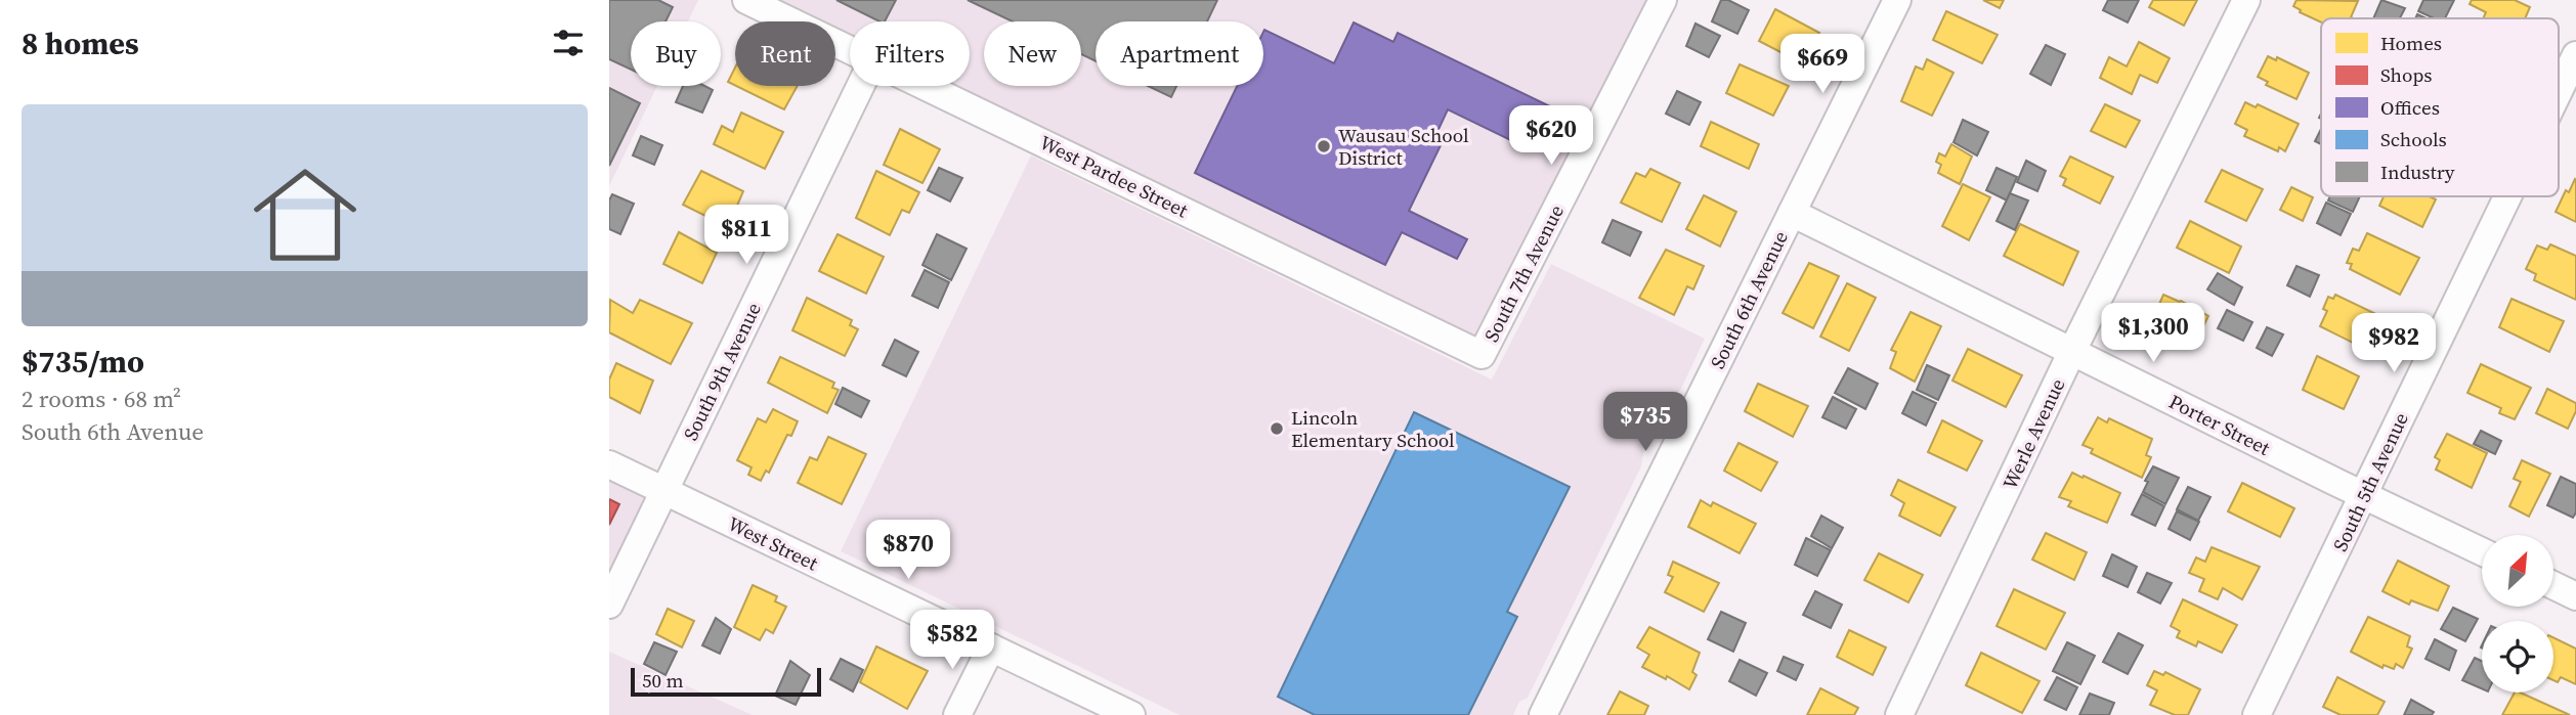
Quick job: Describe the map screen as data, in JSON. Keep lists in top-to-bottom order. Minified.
{"streets":{"street":["West Pardee Street","South 7th Avenue","South 6th Avenue","South 9th Avenue","Porter Street","Werle Avenue","South 5th Avenue","West Street"]},"crossings":[["West Pardee Street","South 7th Avenue"],["South 6th Avenue","Porter Street"],["South 9th Avenue","West Street"],["Porter Street","Werle Avenue"],["Porter Street","South 5th Avenue"]],"places":["Wausau School District","Lincoln Elementary School"],"legend":["Homes","Shops","Offices","Schools","Industry"],"scale_bar":"50 m","north":"top right","page":{"heading":"8 homes","chip":["Buy","Rent","Filters","New","Apartment"],"price":["$669","$620","$811","$1,300","$982","$735","$870","$582"],"list":[{"name":"$735/mo","note":"2 rooms · 68 m² · South 6th Avenue"}],"scale":"50 m"}}
